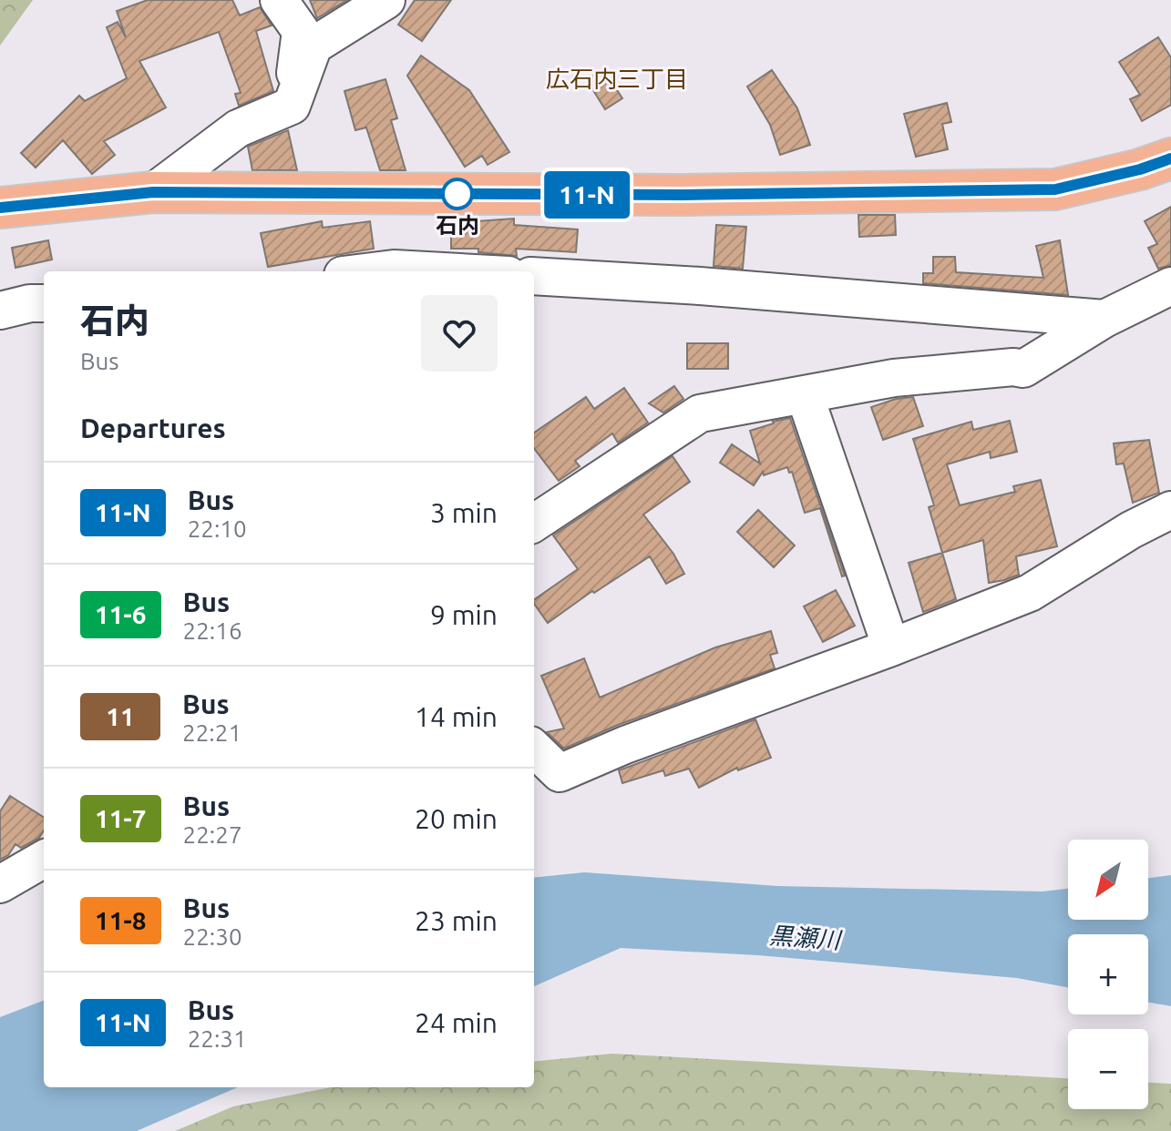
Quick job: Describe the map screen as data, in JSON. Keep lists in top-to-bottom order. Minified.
{"districts":["広石内三丁目"],"water":["黒瀬川"],"places":["石内"],"lines":["bus line 11-N"],"north":"bottom left","page":{"on_map":"11-N","heading":[["石内","Bus"],"Departures"],"list":[{"mark":"11-N","name":"Bus","note":"22:10","value":"3 min"},{"mark":"11-6","name":"Bus","note":"22:16","value":"9 min"},{"mark":"11","name":"Bus","note":"22:21","value":"14 min"},{"mark":"11-7","name":"Bus","note":"22:27","value":"20 min"},{"mark":"11-8","name":"Bus","note":"22:30","value":"23 min"},{"mark":"11-N","name":"Bus","note":"22:31","value":"24 min"}],"map_buttons":["+","−"]}}
